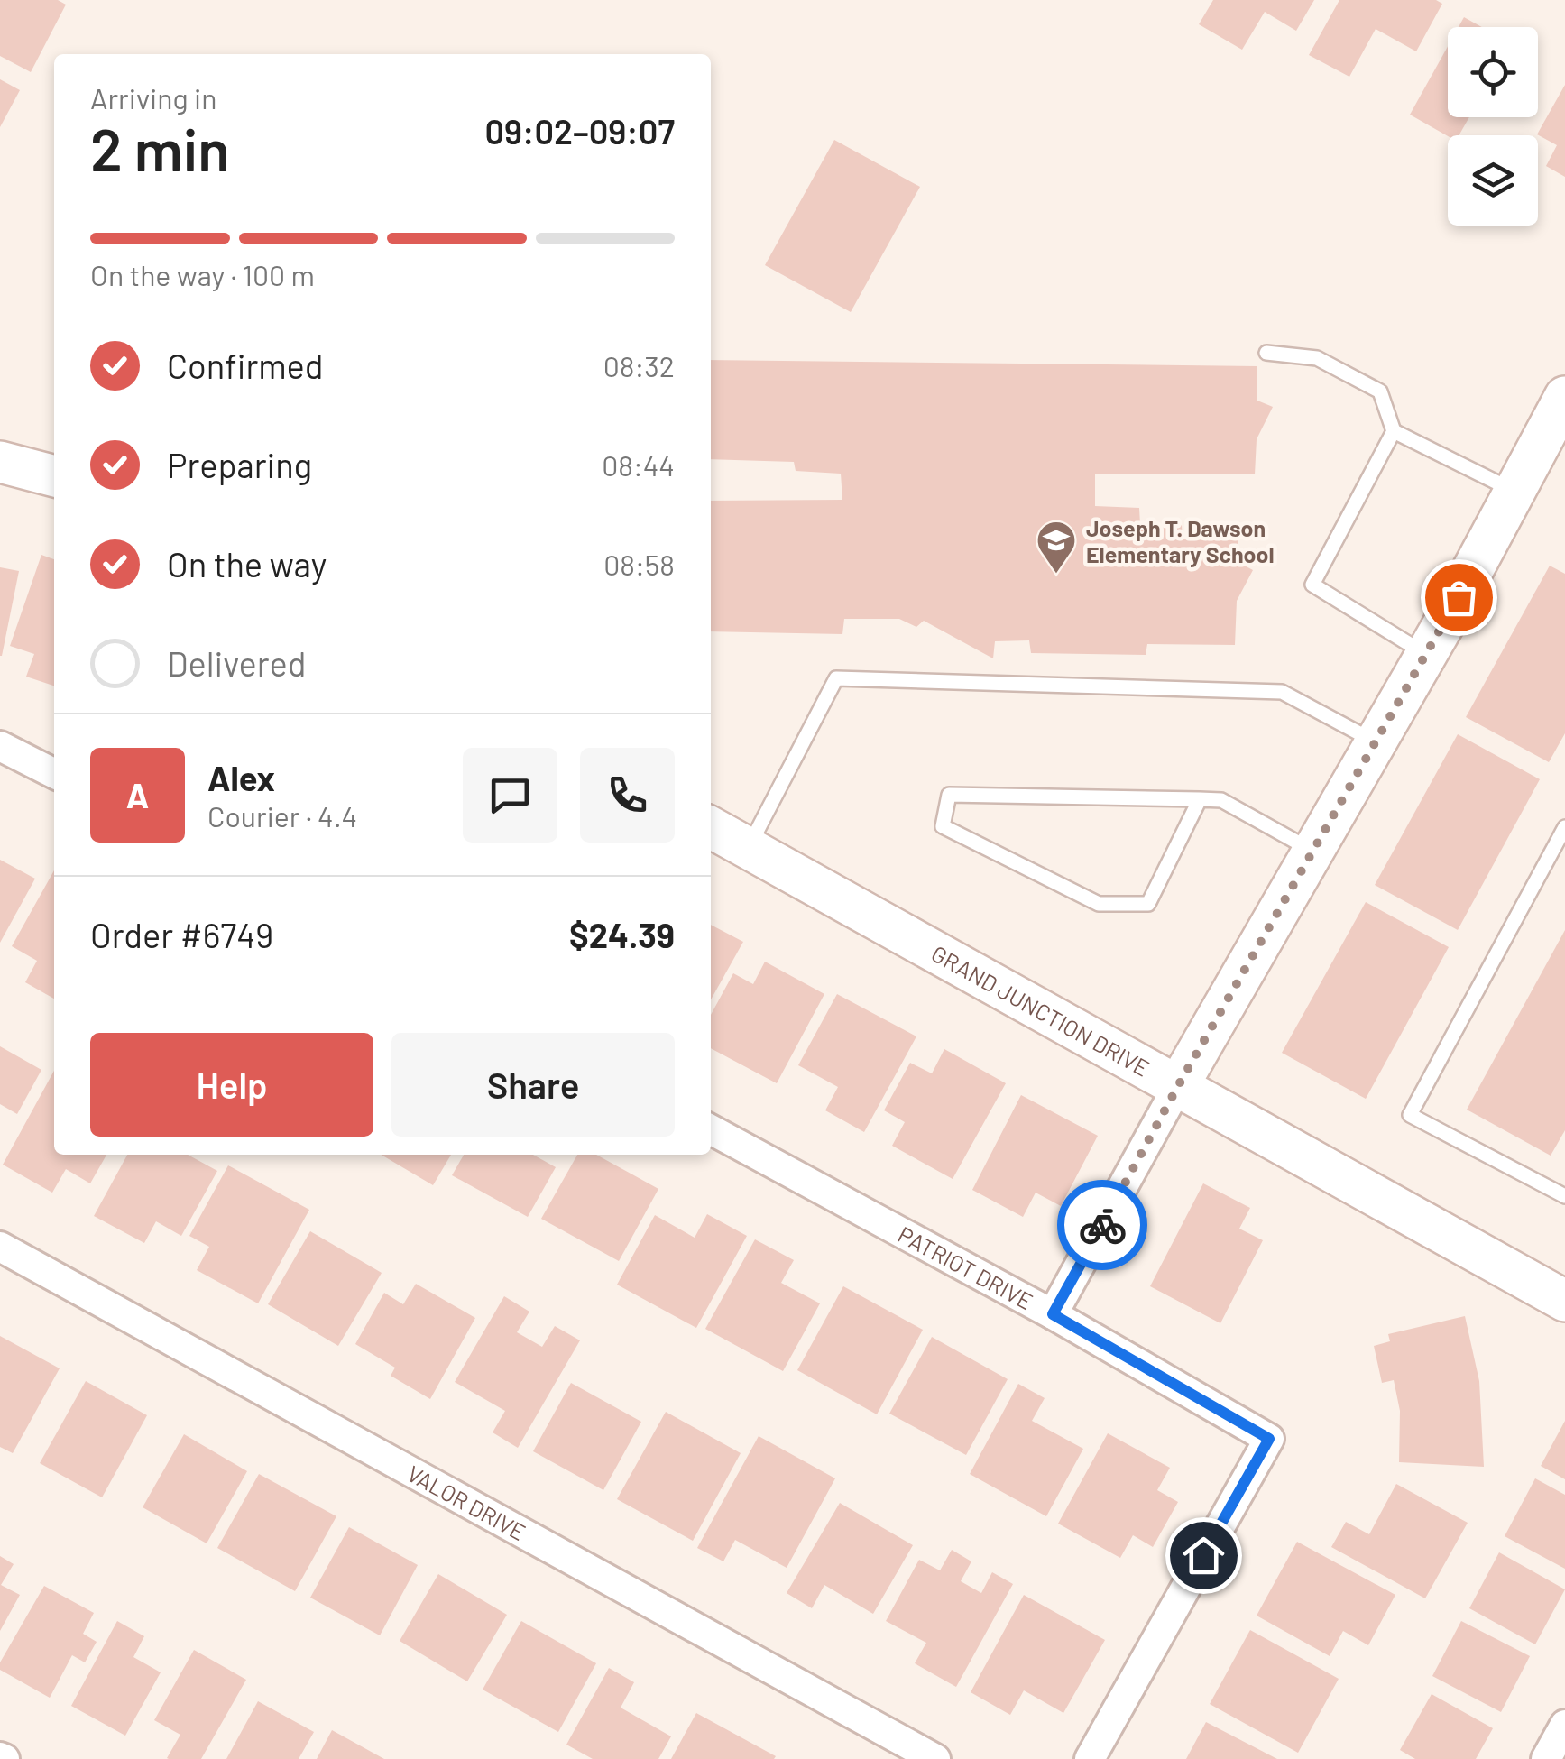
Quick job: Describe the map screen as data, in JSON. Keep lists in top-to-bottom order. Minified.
{"streets":{"street":["GRAND JUNCTION DRIVE","PATRIOT DRIVE","VALOR DRIVE"]},"places":{"school or university":["Joseph T. Dawson Elementary School"]},"page":{"heading":["2 min","Arriving in","09:02–09:07"],"panel":["Alex","Courier · 4.4","Order #6749","$24.39"],"bar":"On the way · 100 m","list":[["Confirmed","08:32"],["Preparing","08:44"],["On the way","08:58"],"Delivered"],"round":"A","buttons":["Help","Share"]}}
